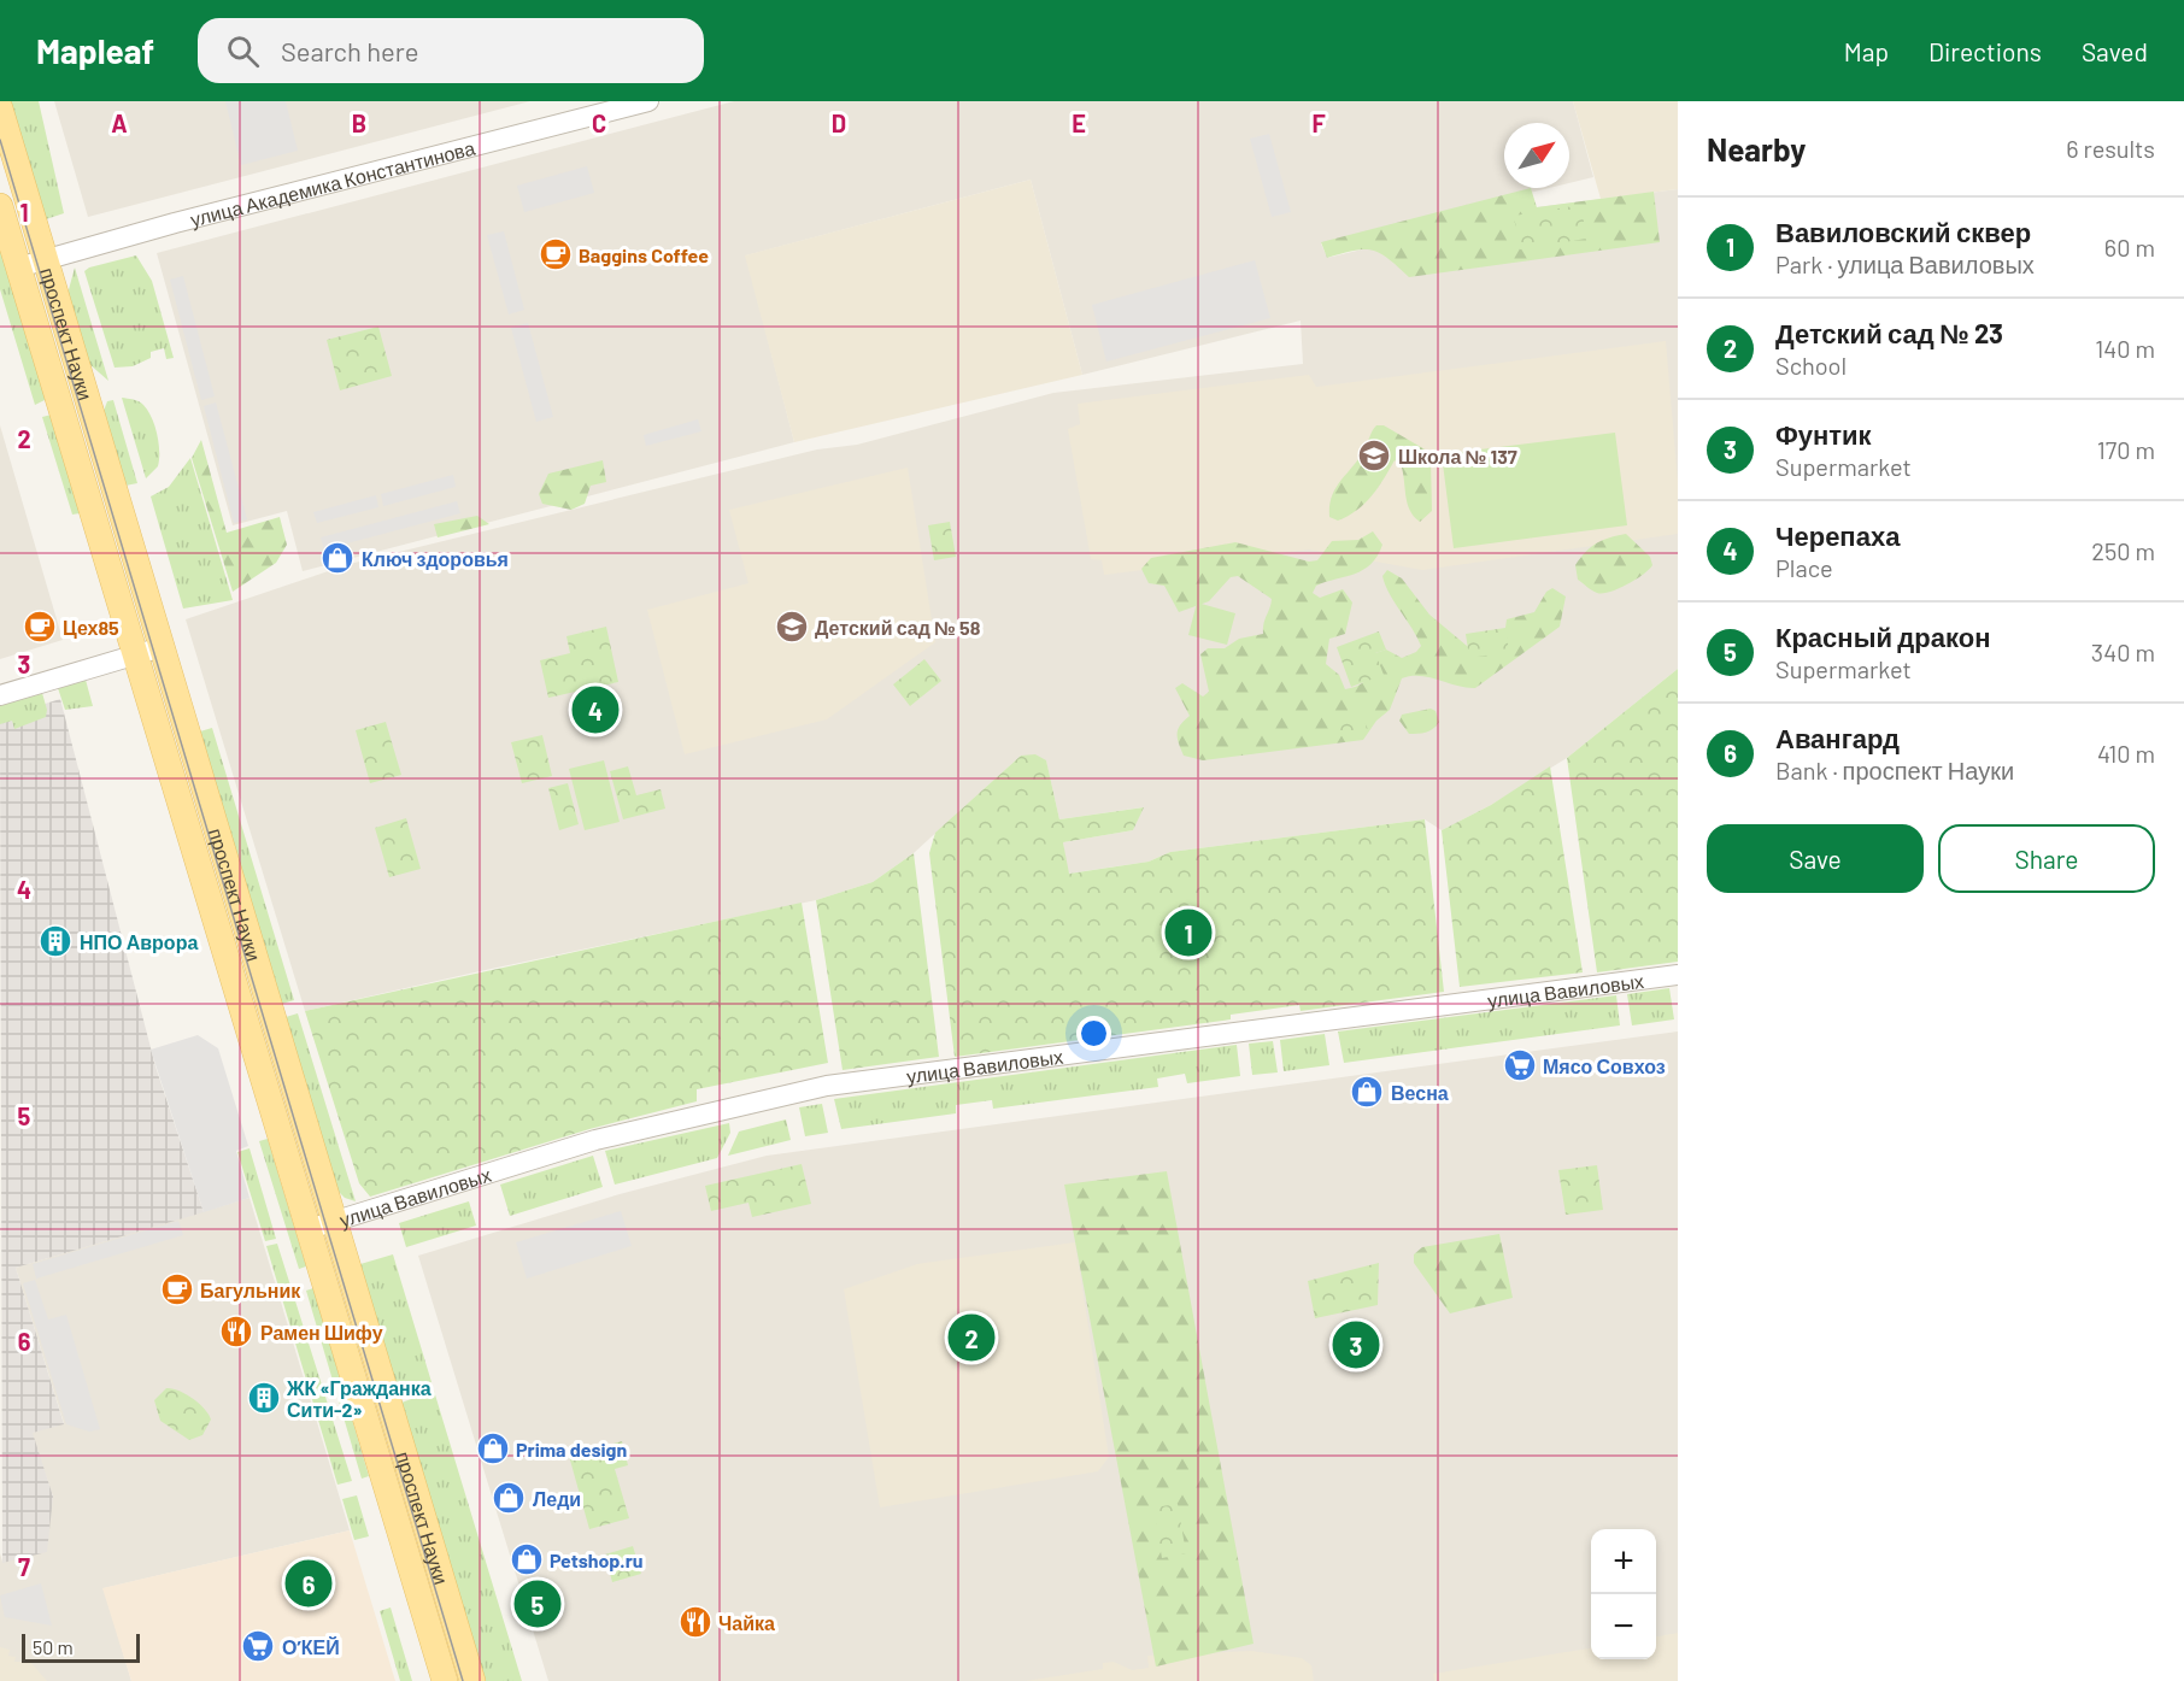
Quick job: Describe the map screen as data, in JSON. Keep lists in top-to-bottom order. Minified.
{"streets":{"main road":["проспект Науки"],"street":["улица Академика Константинова","улица Вавиловых"]},"crossings":[["улица Академика Константинова","проспект Науки"],["проспект Науки","улица Вавиловых"]],"places":{"cafe":["Baggins Coffee","Цех85","Багульник"],"school or university":["Школа № 137","Детский сад № 58"],"shop":["Ключ здоровья","Весна","Prima design","Леди","Petshop.ru"],"building":["НПО Аврора","ЖК «Гражданка Сити-2»"],"supermarket":["Мясо Совхоз","О’КЕЙ"],"restaurant":["Рамен Шифу","Чайка"]},"scale_bar":"50 m","north":"top right","page":{"header":"Mapleaf","search":"Search here","nav":["Map","Directions","Saved"],"heading":["Nearby","6 results"],"list":[{"mark":"1","name":"Вавиловский сквер","note":"Park · улица Вавиловых","value":"60 m"},{"mark":"2","name":"Детский сад № 23","note":"School","value":"140 m"},{"mark":"3","name":"Фунтик","note":"Supermarket","value":"170 m"},{"mark":"4","name":"Черепаха","note":"Place","value":"250 m"},{"mark":"5","name":"Красный дракон","note":"Supermarket","value":"340 m"},{"mark":"6","name":"Авангард","note":"Bank · проспект Науки","value":"410 m"}],"pins":["4","1","2","3","6","5"],"buttons":["Save","Share"],"map_buttons":["+","−"],"scale":"50 m"},"grid":{"columns":["A","B","C","D","E","F"],"rows":["1","2","3","4","5","6","7"]}}
